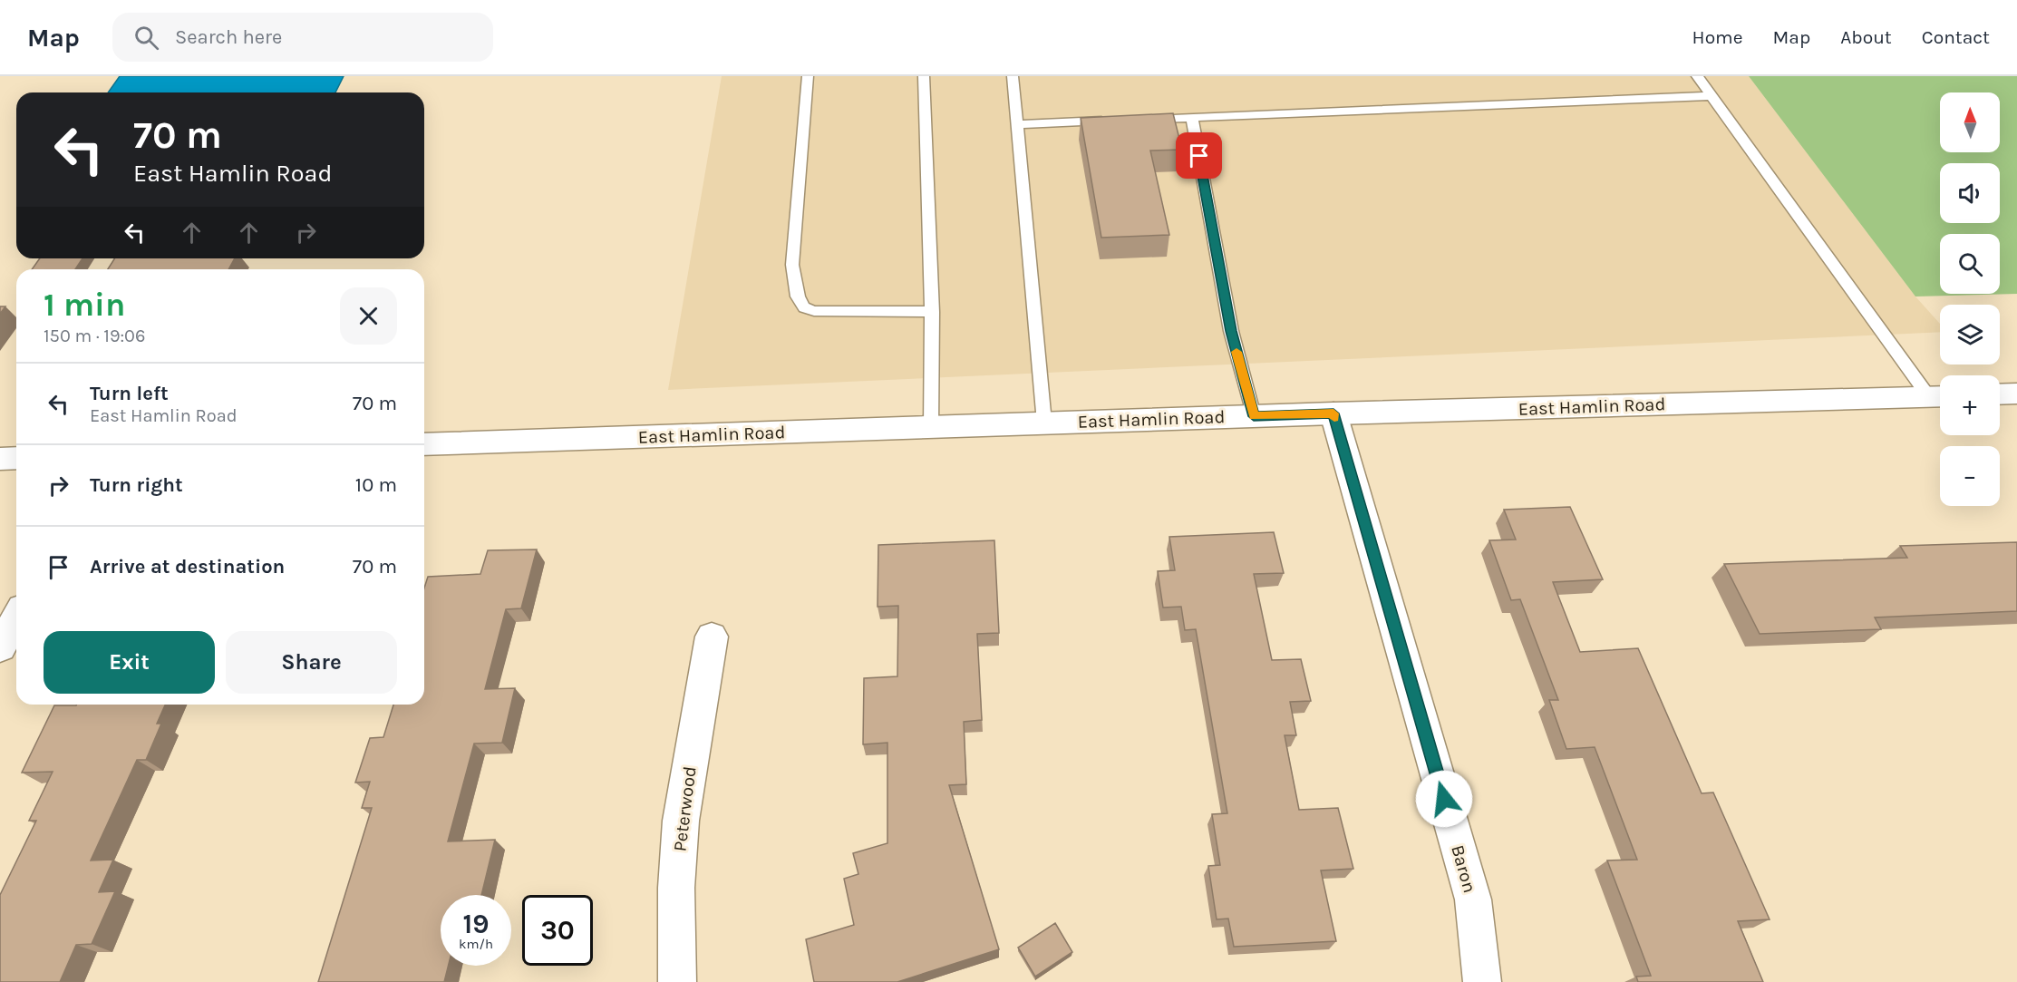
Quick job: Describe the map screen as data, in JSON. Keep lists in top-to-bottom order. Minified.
{"streets":{"street":["East Hamlin Road","Peterwood","Baron"]},"crossings":[["East Hamlin Road","Baron"]],"north":"top","page":{"header":"Map","search":"Search here","nav":["Home","Map","About","Contact"],"map_buttons":["+","−"],"turn":["70 m","East Hamlin Road"],"heading":["1 min","150 m · 19:06"],"list":[{"name":"Turn left","note":"East Hamlin Road","value":"70 m"},{"name":"Turn right","value":"10 m"},{"name":"Arrive at destination","value":"70 m"}],"buttons":["Exit","Share"],"speed":"19 km/h","limit":"30"}}
